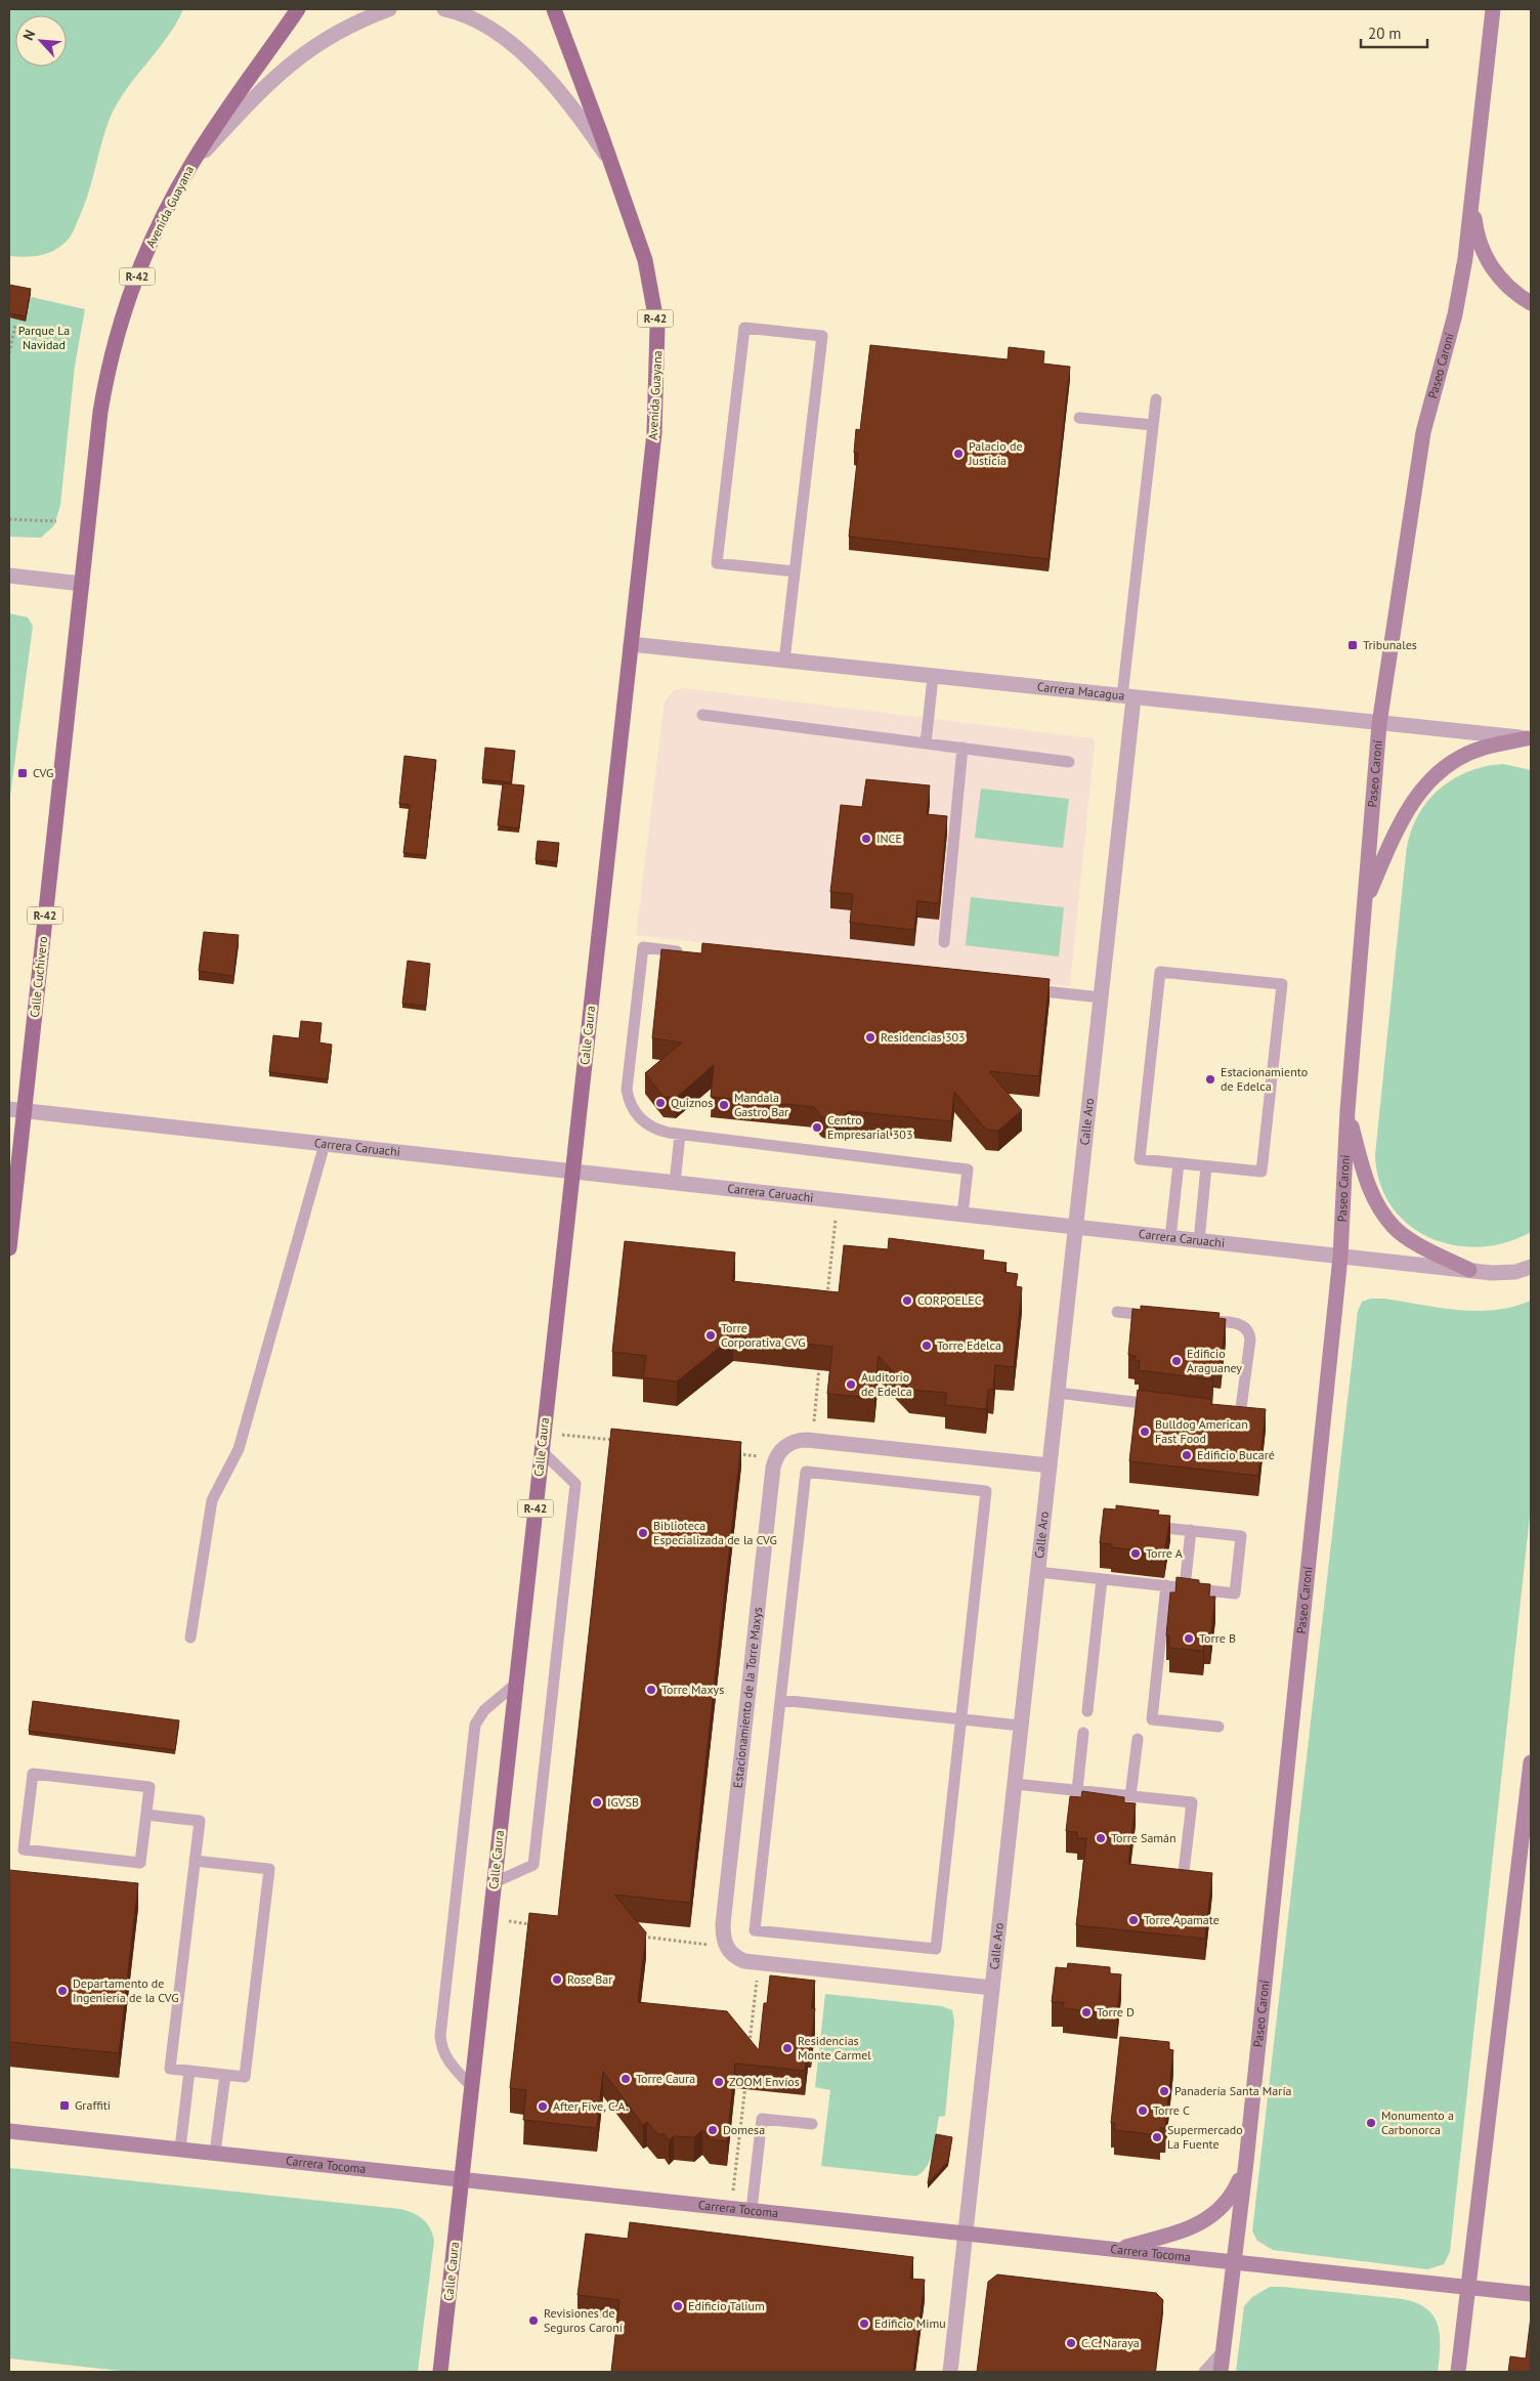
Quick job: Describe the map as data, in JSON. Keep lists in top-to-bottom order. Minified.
{"streets":{"main road":["Avenida Guayana","R-42","Calle Cuchivero","Calle Caura"],"street":["Paseo Caroní","Carrera Macagua","Calle Aro","Carrera Caruachi","Estacionamiento de la Torre Maxys","Carrera Tocoma"]},"crossings":[["Avenida Guayana","Carrera Macagua"],["Avenida Guayana","Calle Cuchivero"],["Avenida Guayana","Calle Caura"],["Paseo Caroní","Carrera Macagua"],["Paseo Caroní","Carrera Caruachi"],["Paseo Caroní","Carrera Tocoma"],["Carrera Macagua","Calle Caura"],["Carrera Macagua","Calle Aro"],["Calle Cuchivero","Carrera Caruachi"],["Calle Caura","Carrera Caruachi"],["Calle Caura","Carrera Tocoma"],["Calle Aro","Carrera Caruachi"],["Calle Aro","Carrera Tocoma"]],"parks":["Parque La Navidad"],"places":{"other":["Palacio de Justicia","INCE","Residencias 303","Estacionamiento de Edelca","Quiznos","Mandala Gastro Bar","Centro Empresarial 303","CORPOELEC","Torre Corporativa CVG","Torre Edelca","Edificio Araguaney","Auditorio de Edelca","Bulldog American Fast Food","Edificio Bucaré","Biblioteca Especializada de la CVG","Torre A","Torre B","Torre Maxys","IGVSB","Torre Samán","Torre Apamate","Rose Bar","Departamento de Ingeniería de la CVG","Torre D","Residencias Monte Carmel","Torre Caura","ZOOM Envíos","Panadería Santa María","After Five, C.A.","Torre C","Monumento a Carbonorca","Domesa","Supermercado La Fuente","Edificio Talium","Revisiones de Seguros Caroní","Edificio Mimu","C.C. Naraya"],"transit":["Tribunales","CVG","Graffiti"]},"scale_bar":"20 m","north":"top left"}
